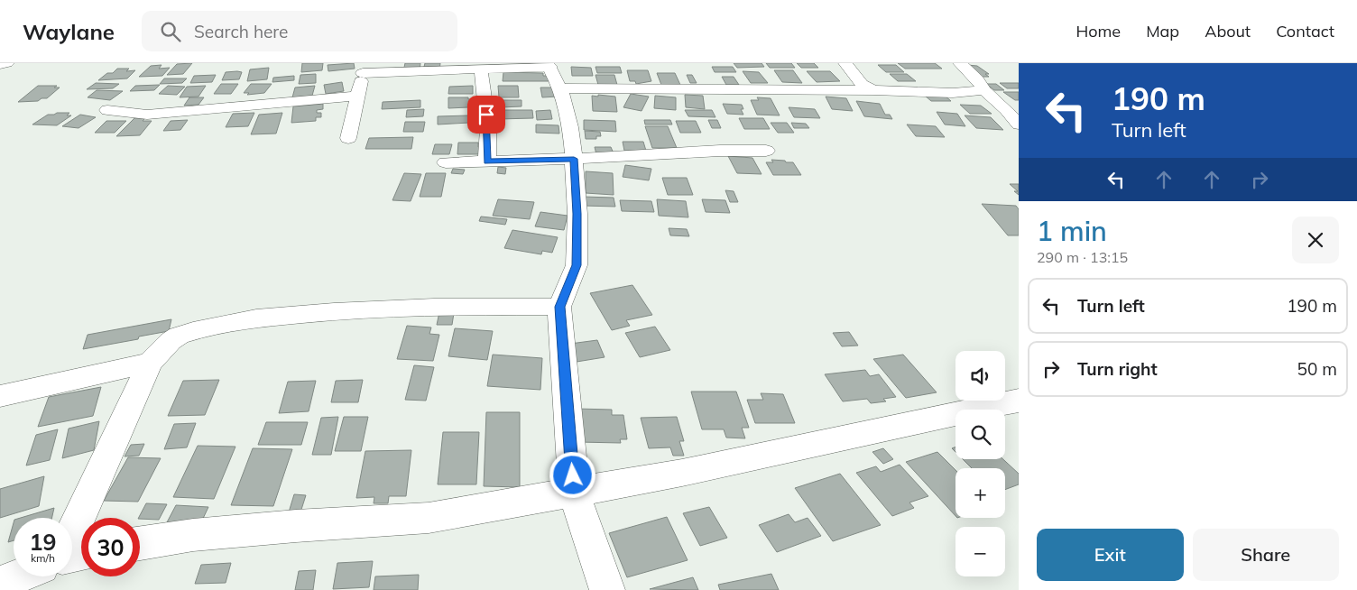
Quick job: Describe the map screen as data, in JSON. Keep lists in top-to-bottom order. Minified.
{"page":{"header":"Waylane","search":"Search here","nav":["Home","Map","About","Contact"],"turn":["190 m","Turn left"],"heading":["1 min","290 m · 13:15"],"list":[{"name":"Turn left","value":"190 m"},{"name":"Turn right","value":"50 m"}],"map_buttons":["+","−"],"speed":"19 km/h","limit":"30","buttons":["Exit","Share"]}}
